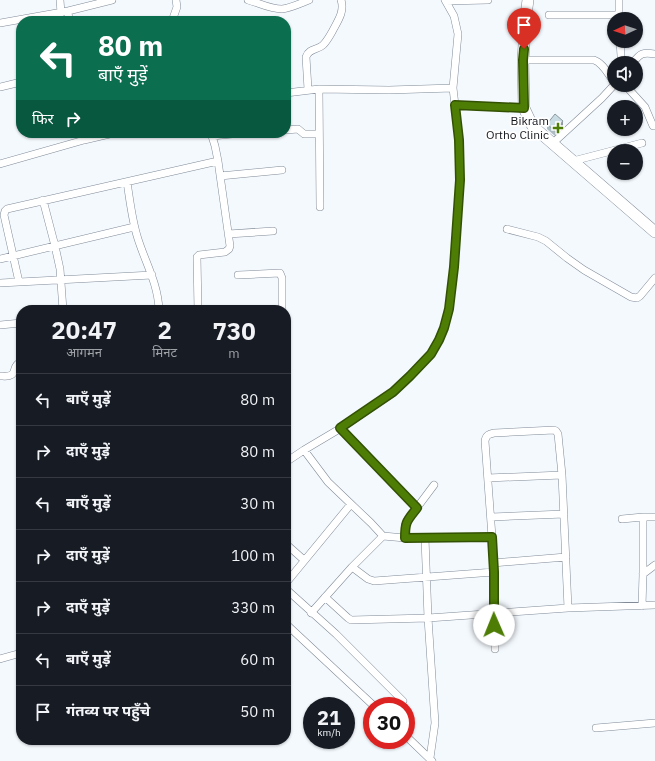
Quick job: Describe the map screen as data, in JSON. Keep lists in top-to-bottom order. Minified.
{"places":{"health":["Bikram Ortho Clinic"]},"north":"left","page":{"map_buttons":["+","−"],"turn":["80 m","बाएँ मुड़ें"],"then":"फिर","eta":["20:47","आगमन","2","मिनट","730","m"],"list":[{"name":"बाएँ मुड़ें","value":"80 m"},{"name":"दाएँ मुड़ें","value":"80 m"},{"name":"बाएँ मुड़ें","value":"30 m"},{"name":"दाएँ मुड़ें","value":"100 m"},{"name":"दाएँ मुड़ें","value":"330 m"},{"name":"बाएँ मुड़ें","value":"60 m"},{"name":"गंतव्य पर पहुँचे","value":"50 m"}],"speed":"21 km/h","limit":"30"}}
